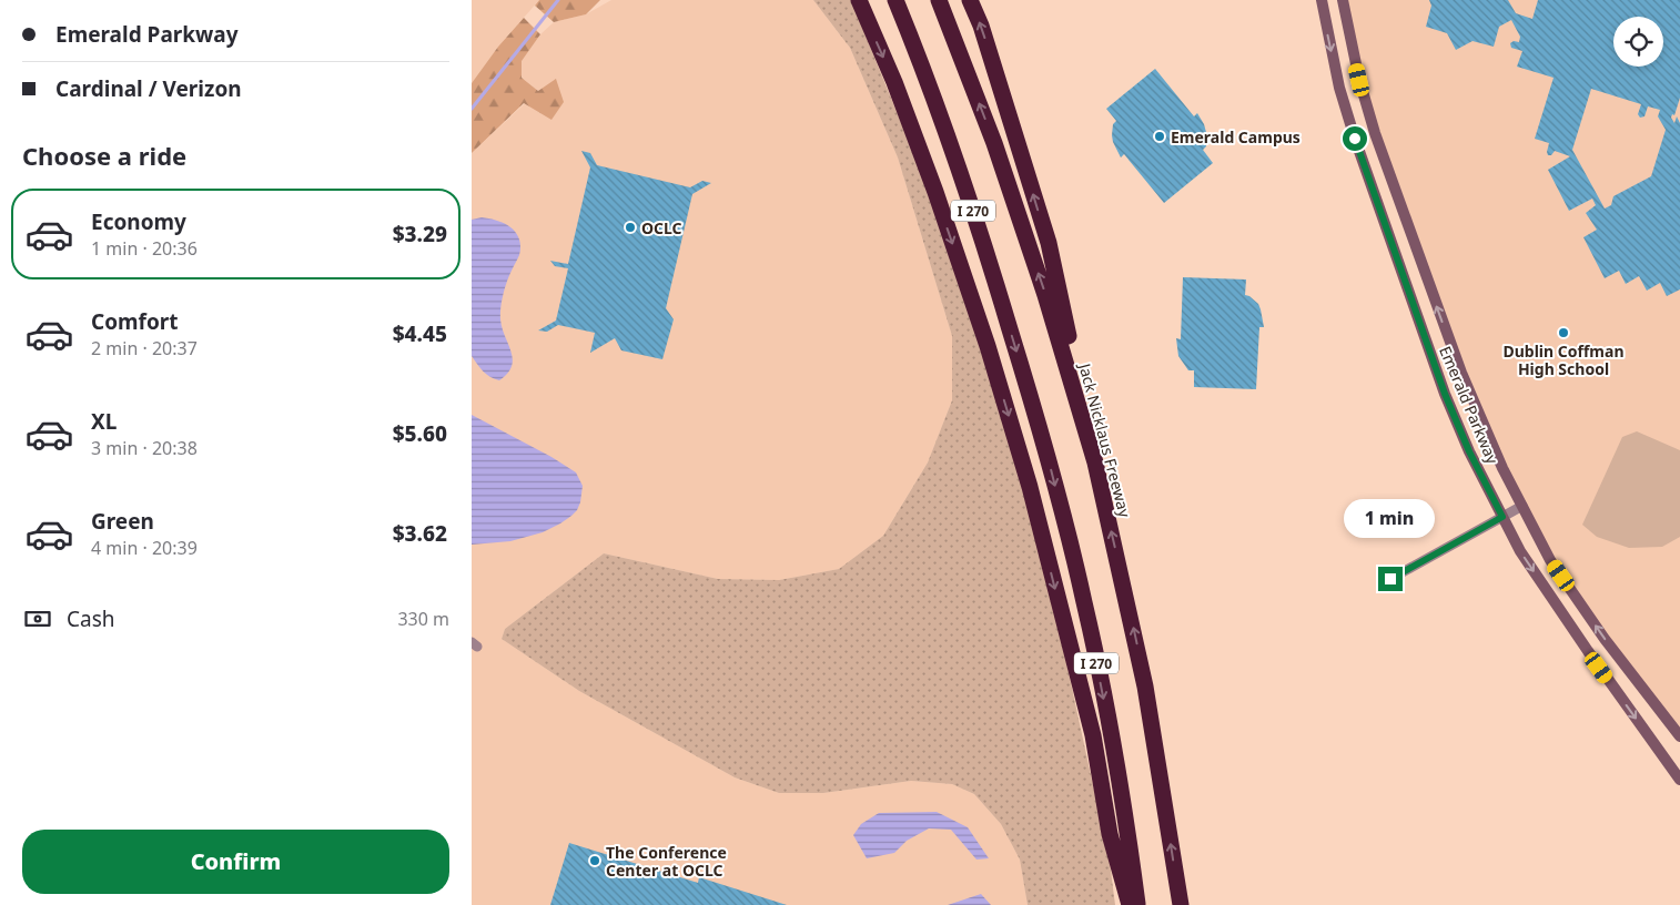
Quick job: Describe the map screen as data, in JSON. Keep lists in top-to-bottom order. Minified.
{"streets":{"highway":["I 270","Jack Nicklaus Freeway"],"main road":["Emerald Parkway"]},"places":["Emerald Campus","OCLC","Dublin Coffman High School","The Conference Center at OCLC"],"page":{"banner":["Emerald Parkway","Cardinal / Verizon"],"heading":"Choose a ride","list":[{"name":"Economy","note":"1 min · 20:36","value":"$3.29"},{"name":"Comfort","note":"2 min · 20:37","value":"$4.45"},{"name":"XL","note":"3 min · 20:38","value":"$5.60"},{"name":"Green","note":"4 min · 20:39","value":"$3.62"}],"bubble":"1 min","pay":["Cash","330 m"],"buttons":"Confirm"}}
